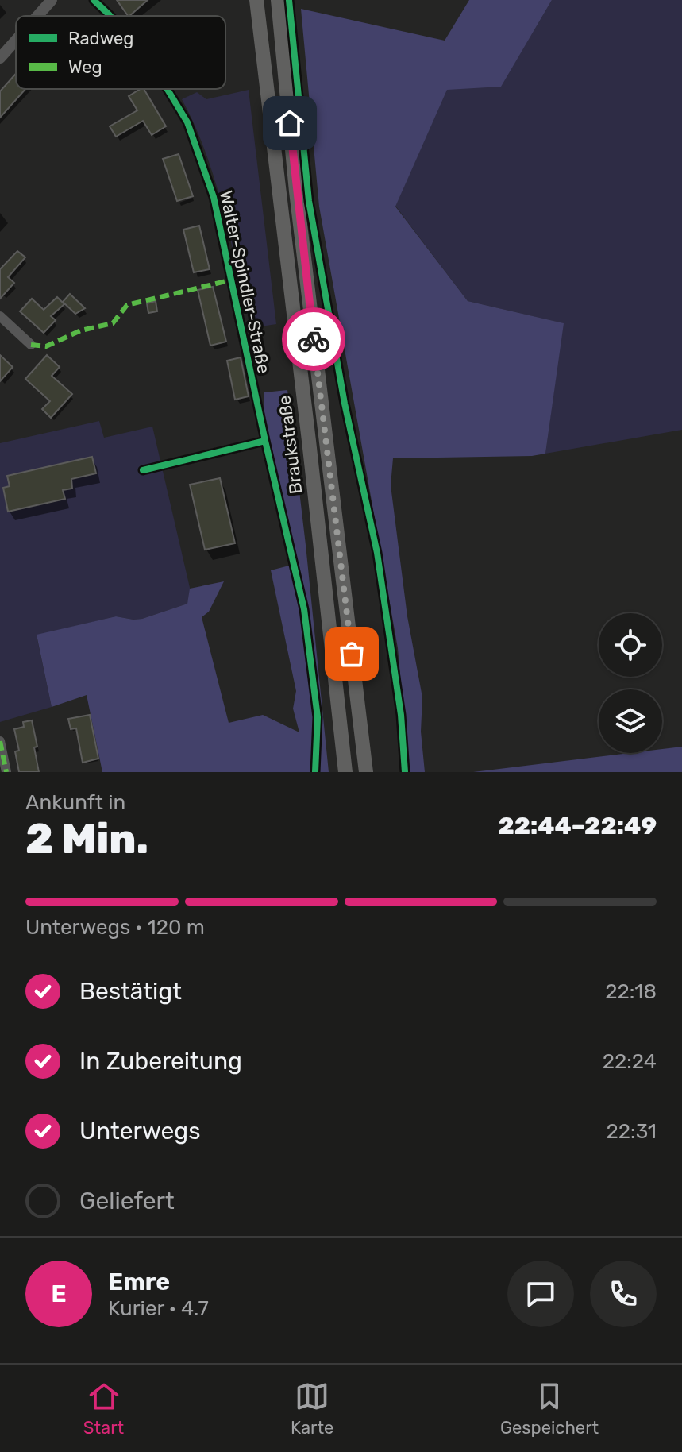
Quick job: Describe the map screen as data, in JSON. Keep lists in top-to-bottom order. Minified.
{"streets":{"main road":["Braukstraße"],"street":["Walter-Spindler-Straße"]},"legend":["Radweg","Weg"],"page":{"heading":["2 Min.","Ankunft in","22:44–22:49"],"panel":["Emre","Kurier · 4.7"],"bar":"Unterwegs · 120 m","list":[["Bestätigt","22:18"],["In Zubereitung","22:24"],["Unterwegs","22:31"],"Geliefert"],"round":"E","tabs":["Start","Karte","Gespeichert"]}}
